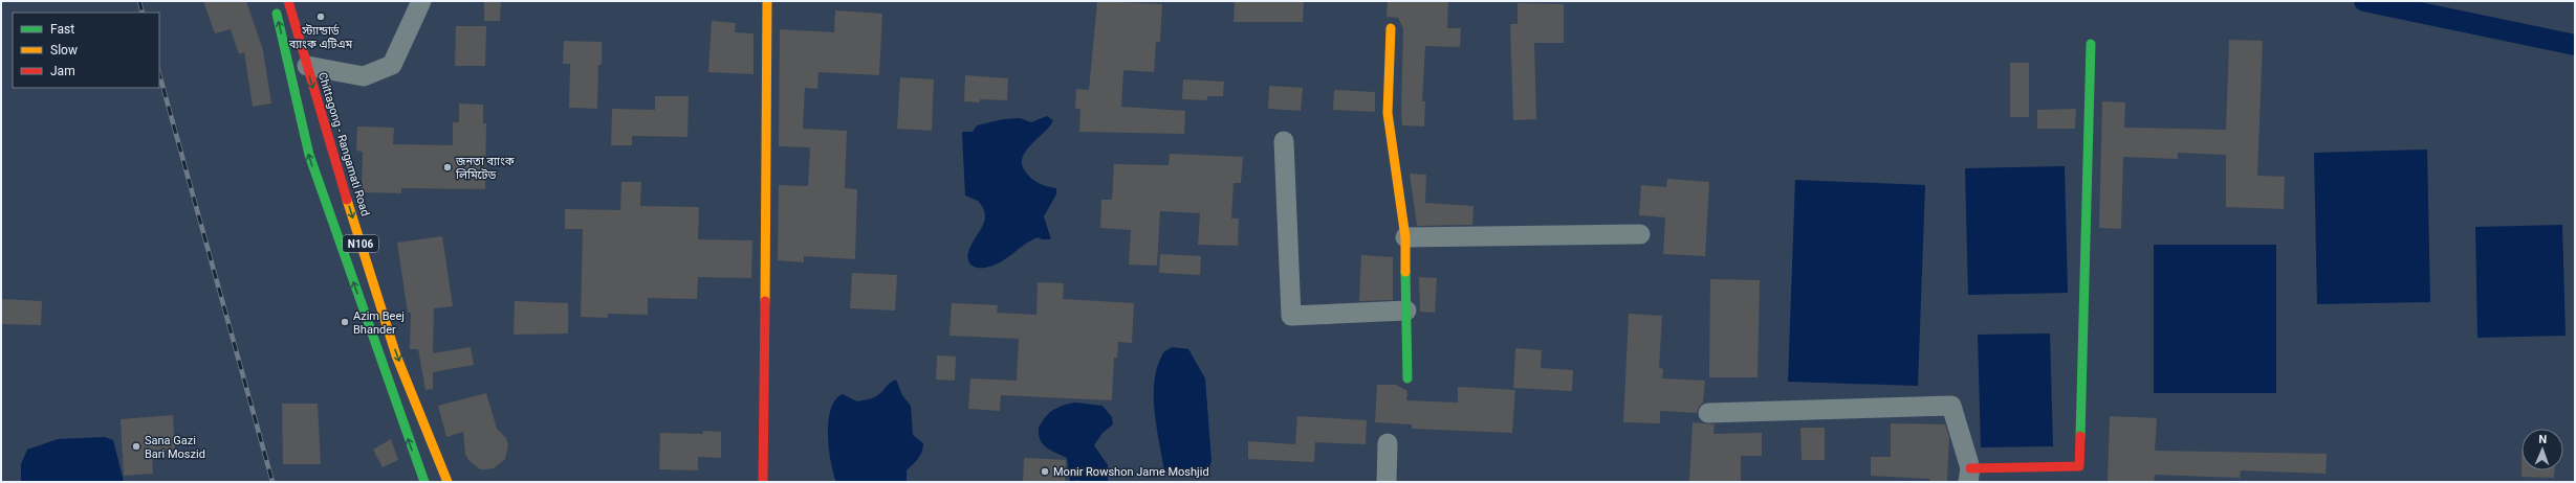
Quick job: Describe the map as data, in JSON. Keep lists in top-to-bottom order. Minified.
{"streets":{"main road":["Chittagong - Rangamati Road","N106"]},"places":["স্ট্যান্ডার্ড ব্যাংক এটিএম","জনতা ব্যাংক লিমিটেড","Azim Beej Bhander","Sana Gazi Bari Moszid","Monir Rowshon Jame Moshjid"],"legend":["Fast","Slow","Jam"],"north":"top"}
